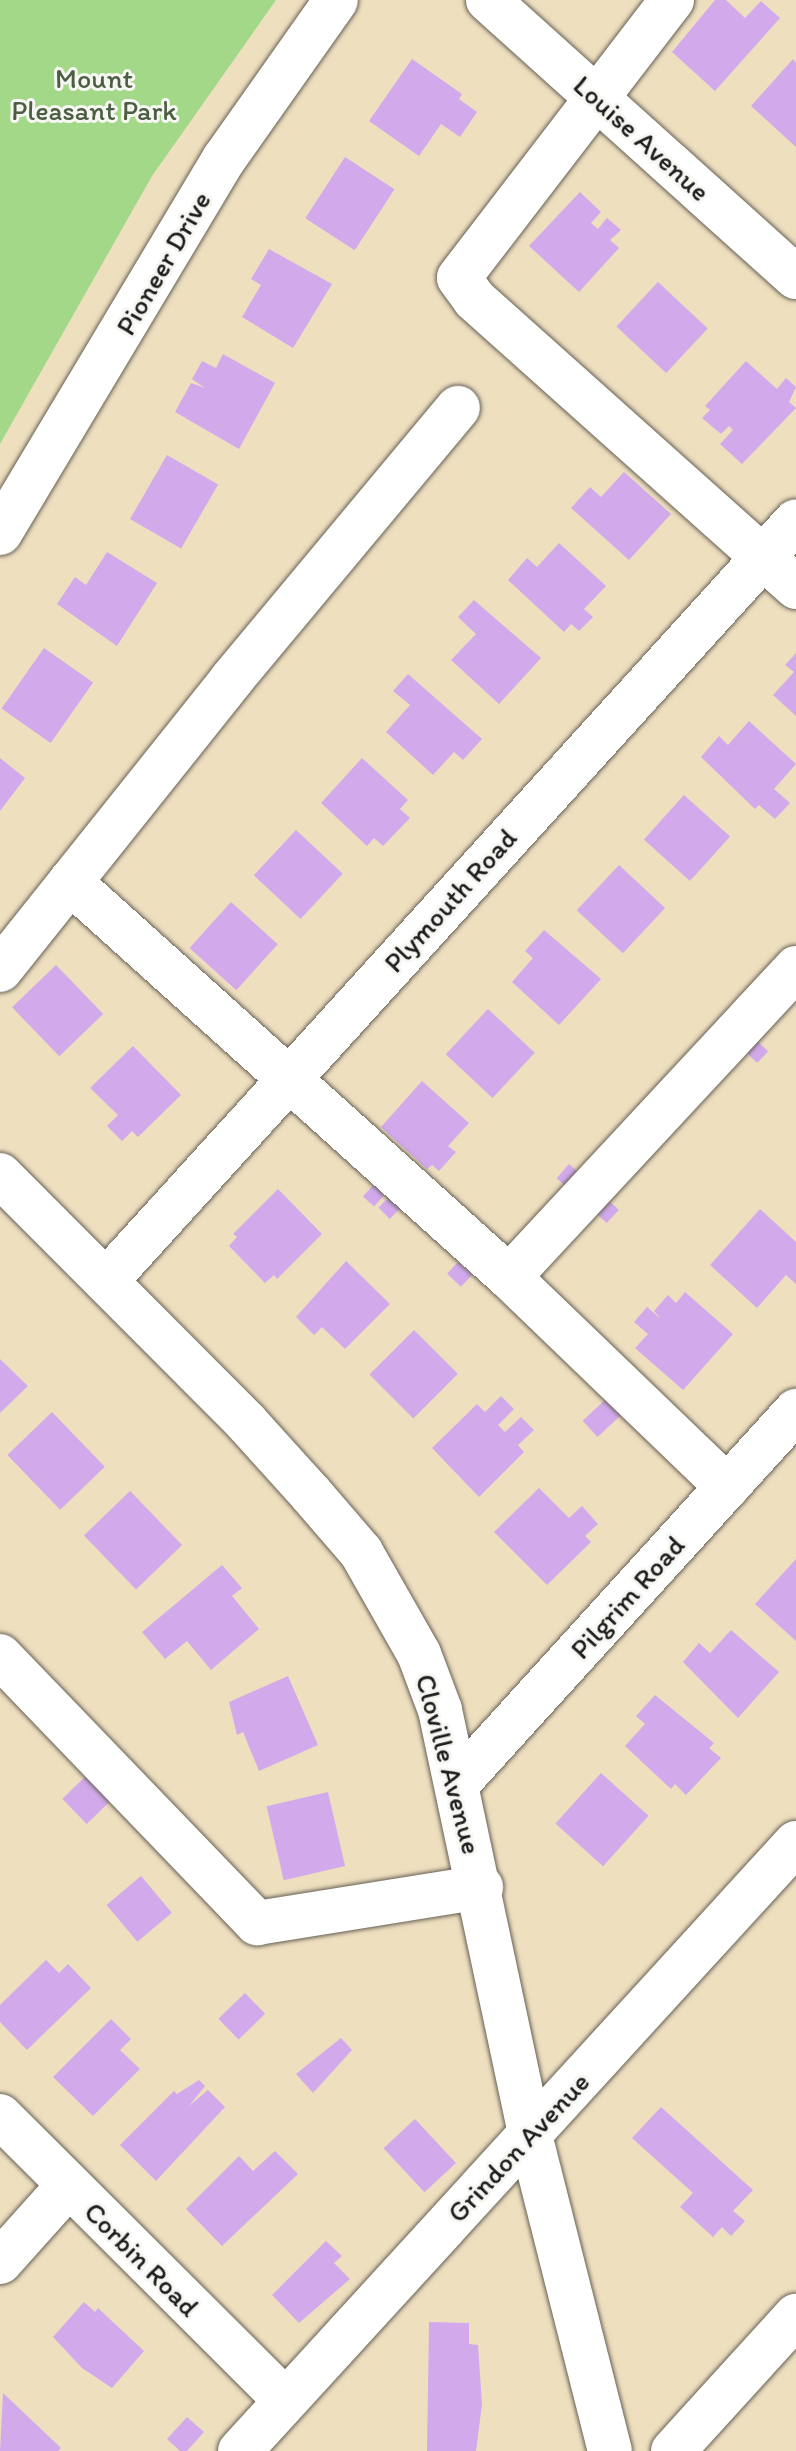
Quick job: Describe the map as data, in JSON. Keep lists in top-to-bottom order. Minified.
{"streets":{"street":["Louise Avenue","Pioneer Drive","Plymouth Road","Pilgrim Road","Cloville Avenue","Grindon Avenue","Corbin Road"]},"crossings":[["Plymouth Road","Cloville Avenue"],["Pilgrim Road","Cloville Avenue"],["Cloville Avenue","Grindon Avenue"],["Grindon Avenue","Corbin Road"]],"parks":["Mount Pleasant Park"]}
